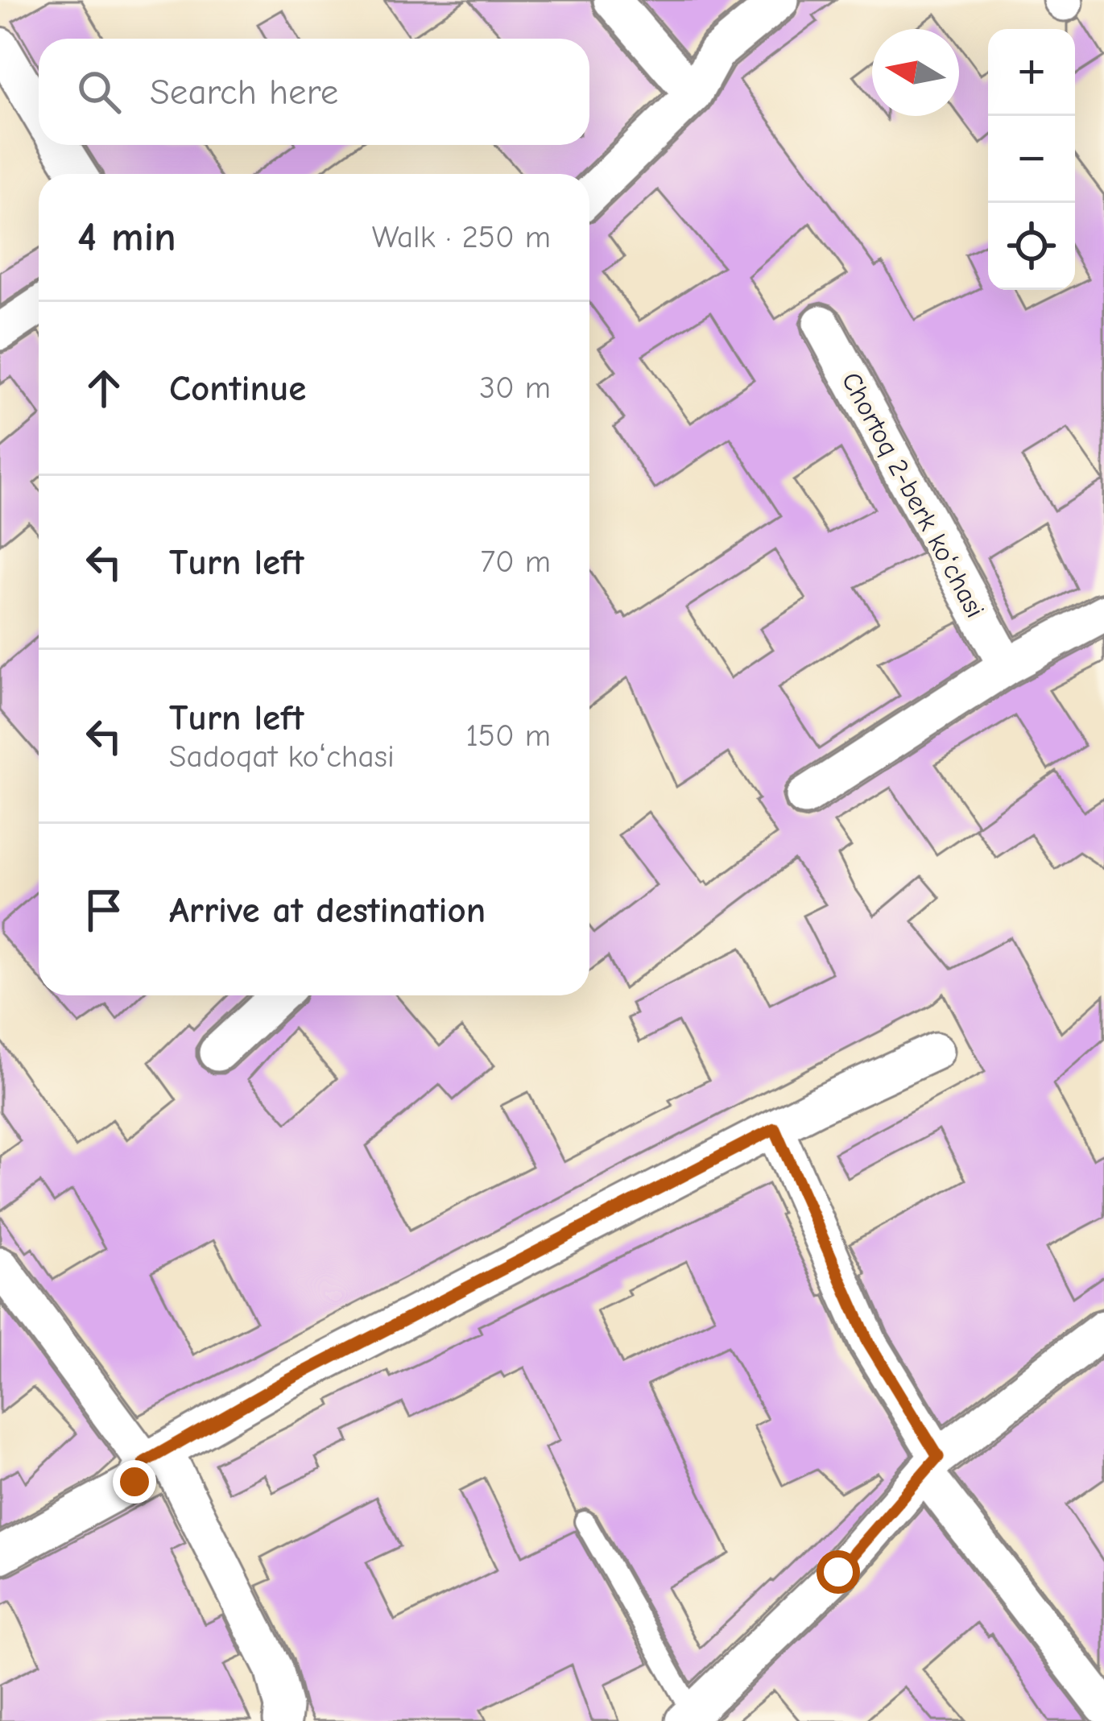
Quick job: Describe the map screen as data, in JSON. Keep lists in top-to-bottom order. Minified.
{"streets":{"street":["Chortoq 2-berk koʻchasi"]},"north":"left","page":{"map_buttons":["+","−"],"search":"Search here","heading":["4 min","Walk · 250 m"],"list":[["Continue","30 m"],["Turn left","70 m"],["Turn left","Sadoqat koʻchasi","150 m"],"Arrive at destination"]}}
